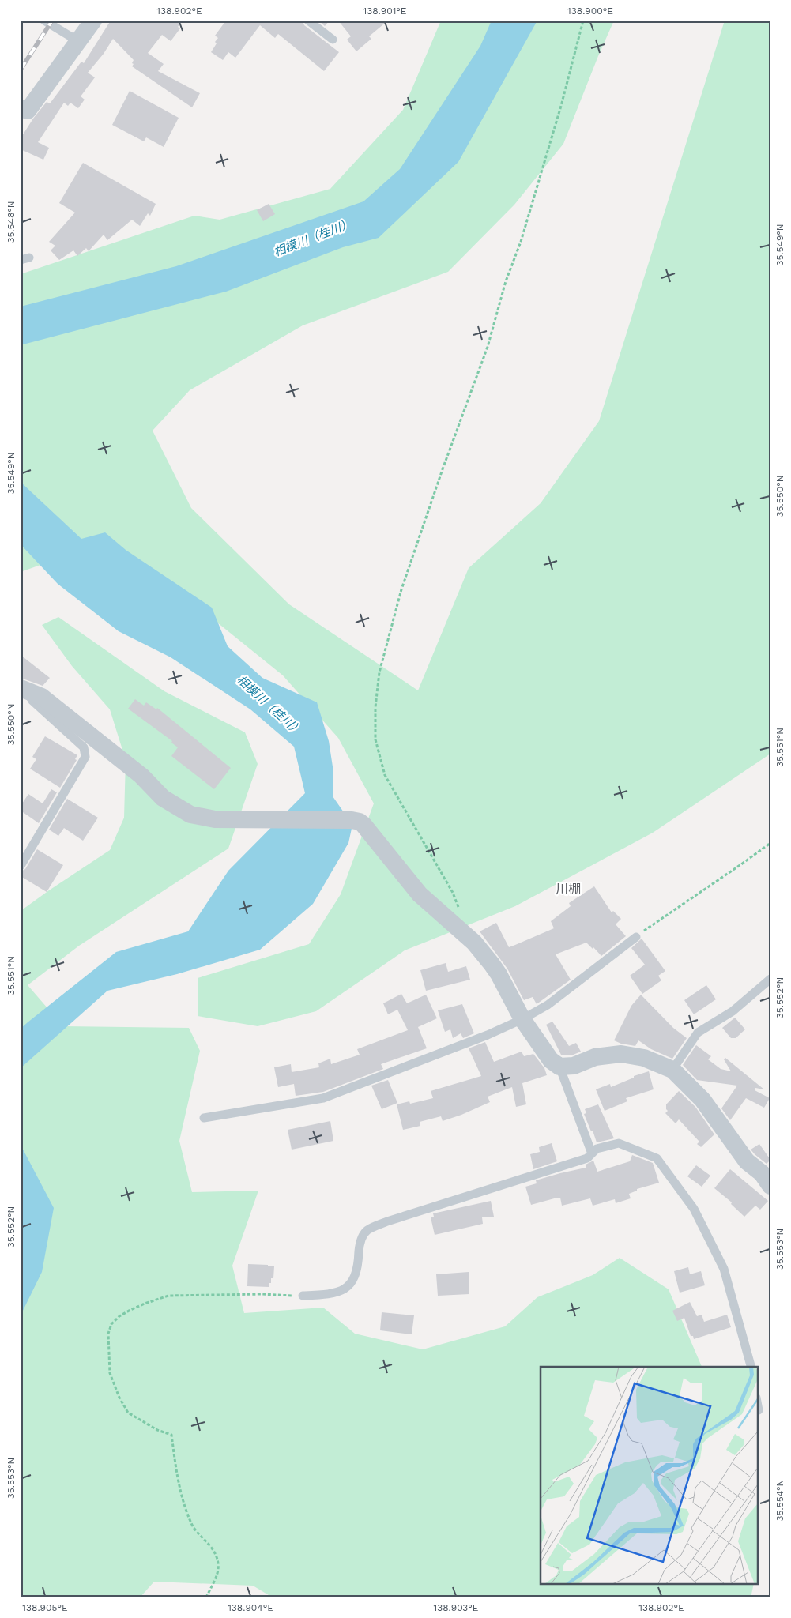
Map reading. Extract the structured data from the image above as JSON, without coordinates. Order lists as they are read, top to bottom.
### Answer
{
  "districts": ["川棚"],
  "water": ["相模川（桂川）"],
  "coordinates": [
    "138.902°E",
    "138.901°E",
    "138.900°E",
    "35.548°N",
    "35.549°N",
    "35.550°N",
    "35.551°N",
    "35.552°N",
    "35.553°N",
    "35.554°N",
    "138.905°E",
    "138.904°E",
    "138.903°E"
  ]
}
